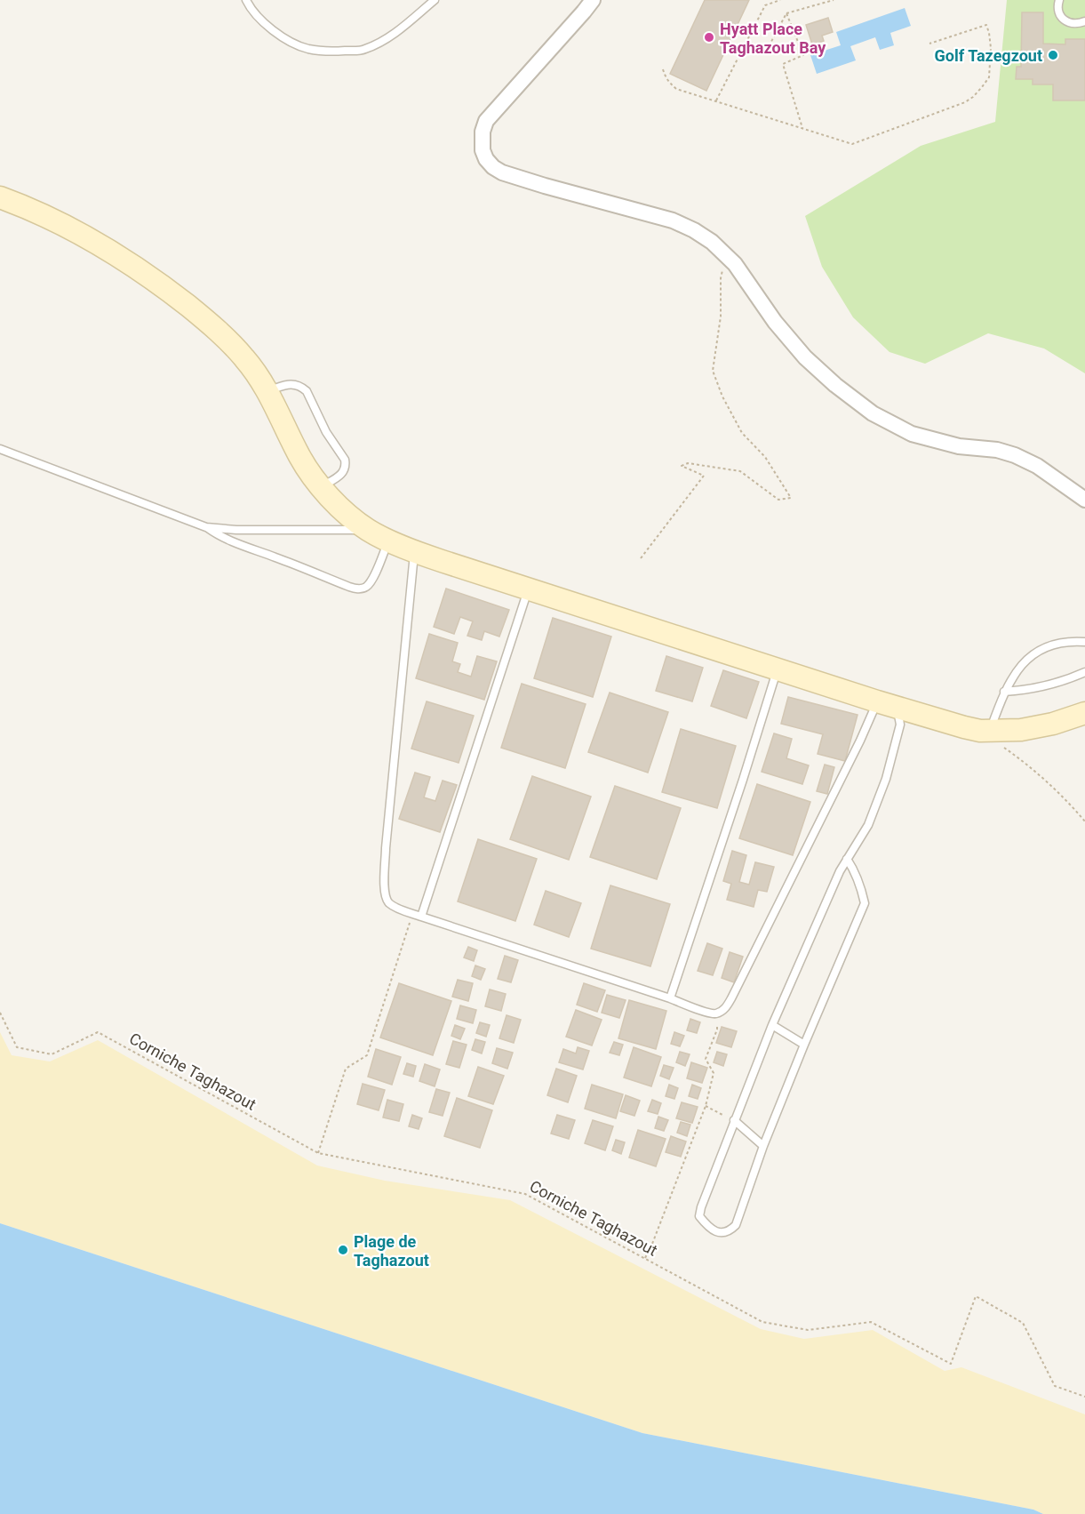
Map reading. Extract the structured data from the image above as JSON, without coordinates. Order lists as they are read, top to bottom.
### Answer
{
  "streets": {
    "path": ["Corniche Taghazout"]
  },
  "places": ["Hyatt Place Taghazout Bay", "Golf Tazegzout", "Plage de Taghazout"]
}
